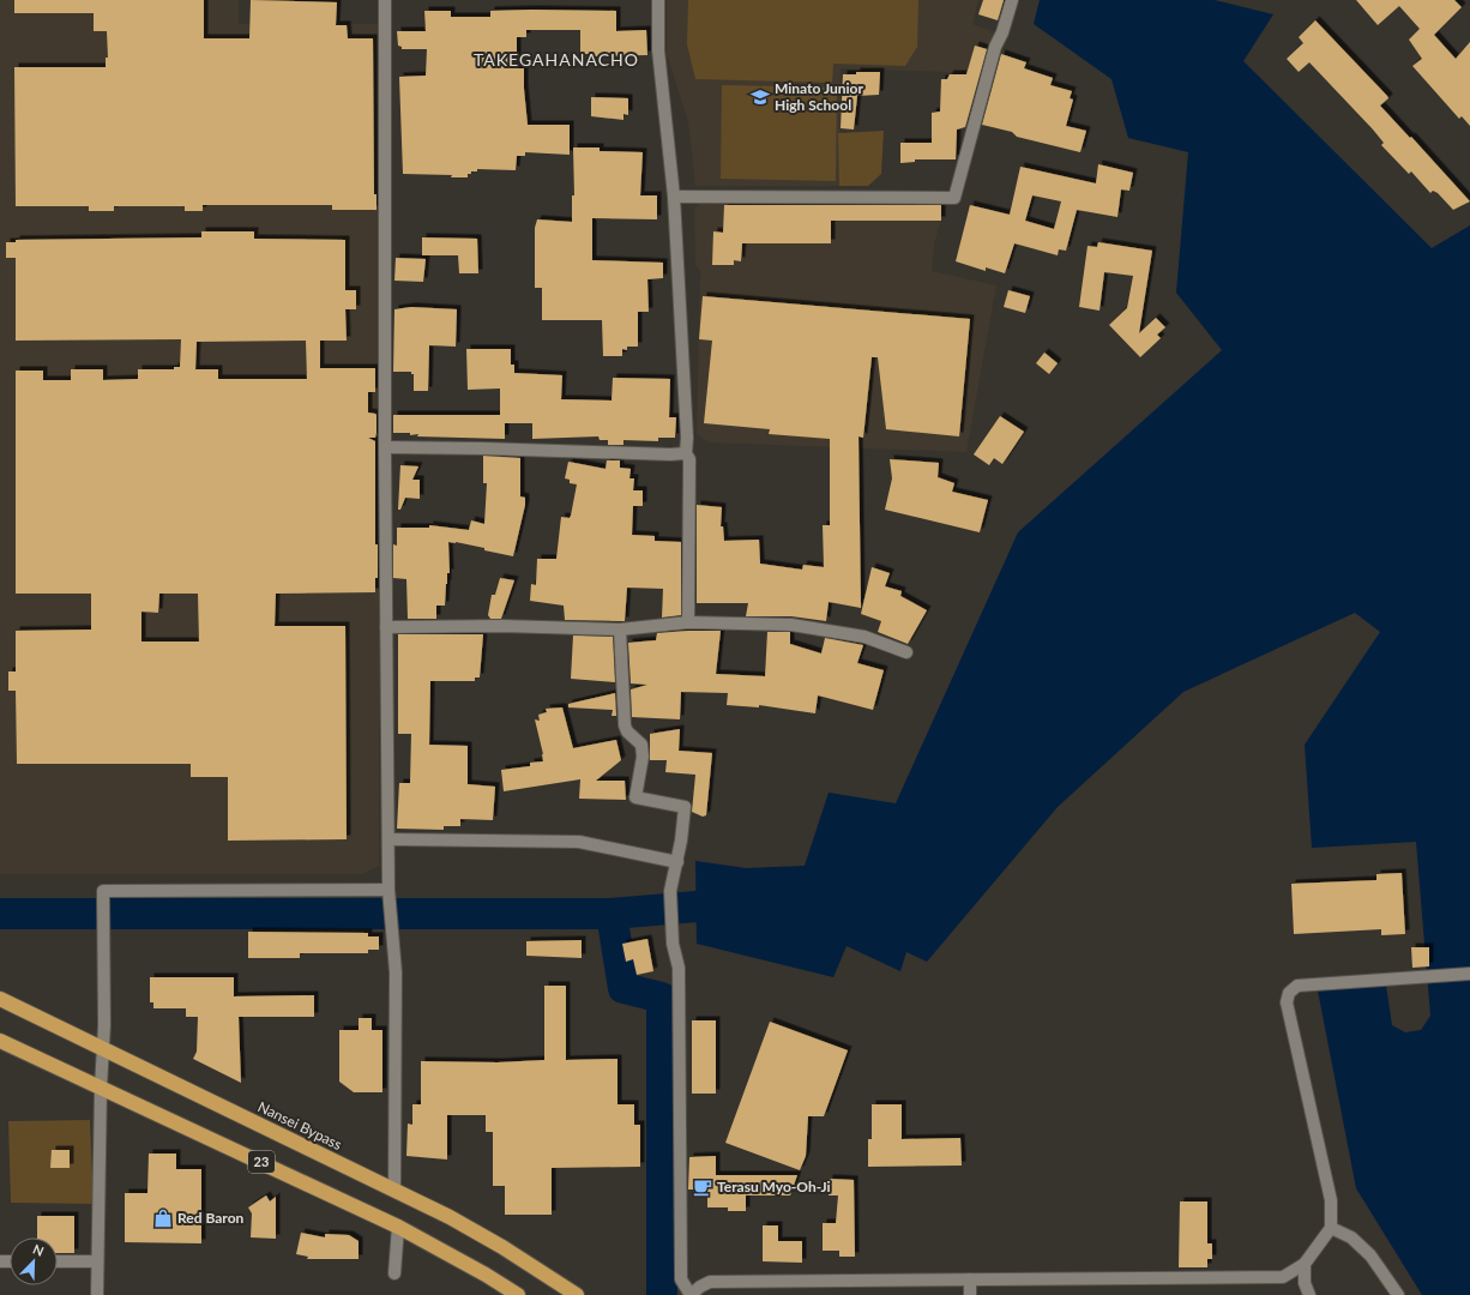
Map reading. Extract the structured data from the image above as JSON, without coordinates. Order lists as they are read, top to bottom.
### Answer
{
  "streets": {
    "highway": ["Nansei Bypass", "23"]
  },
  "districts": ["TAKEGAHANACHO"],
  "places": {
    "school or university": ["Minato Junior High School"],
    "cafe": ["Terasu Myo-Oh-Ji"],
    "shop": ["Red Baron"]
  },
  "north": "top right"
}
